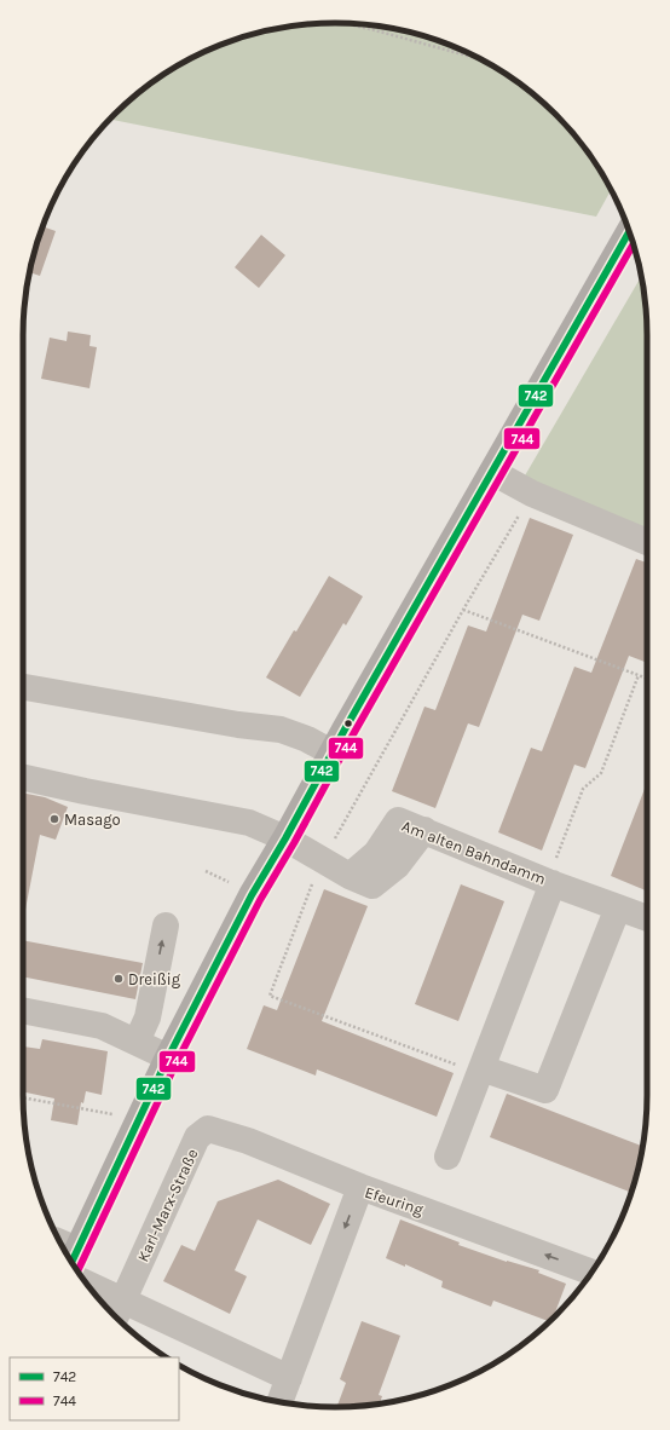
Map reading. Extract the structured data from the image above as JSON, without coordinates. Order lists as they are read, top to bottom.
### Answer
{
  "streets": {
    "street": ["Am alten Bahndamm", "Efeuring", "Karl-Marx-Straße"]
  },
  "crossings": [
    ["Efeuring", "Karl-Marx-Straße"]
  ],
  "places": ["Masago", "Dreißig"],
  "lines": ["transit line 742", "transit line 744"],
  "legend": ["742", "744"]
}
